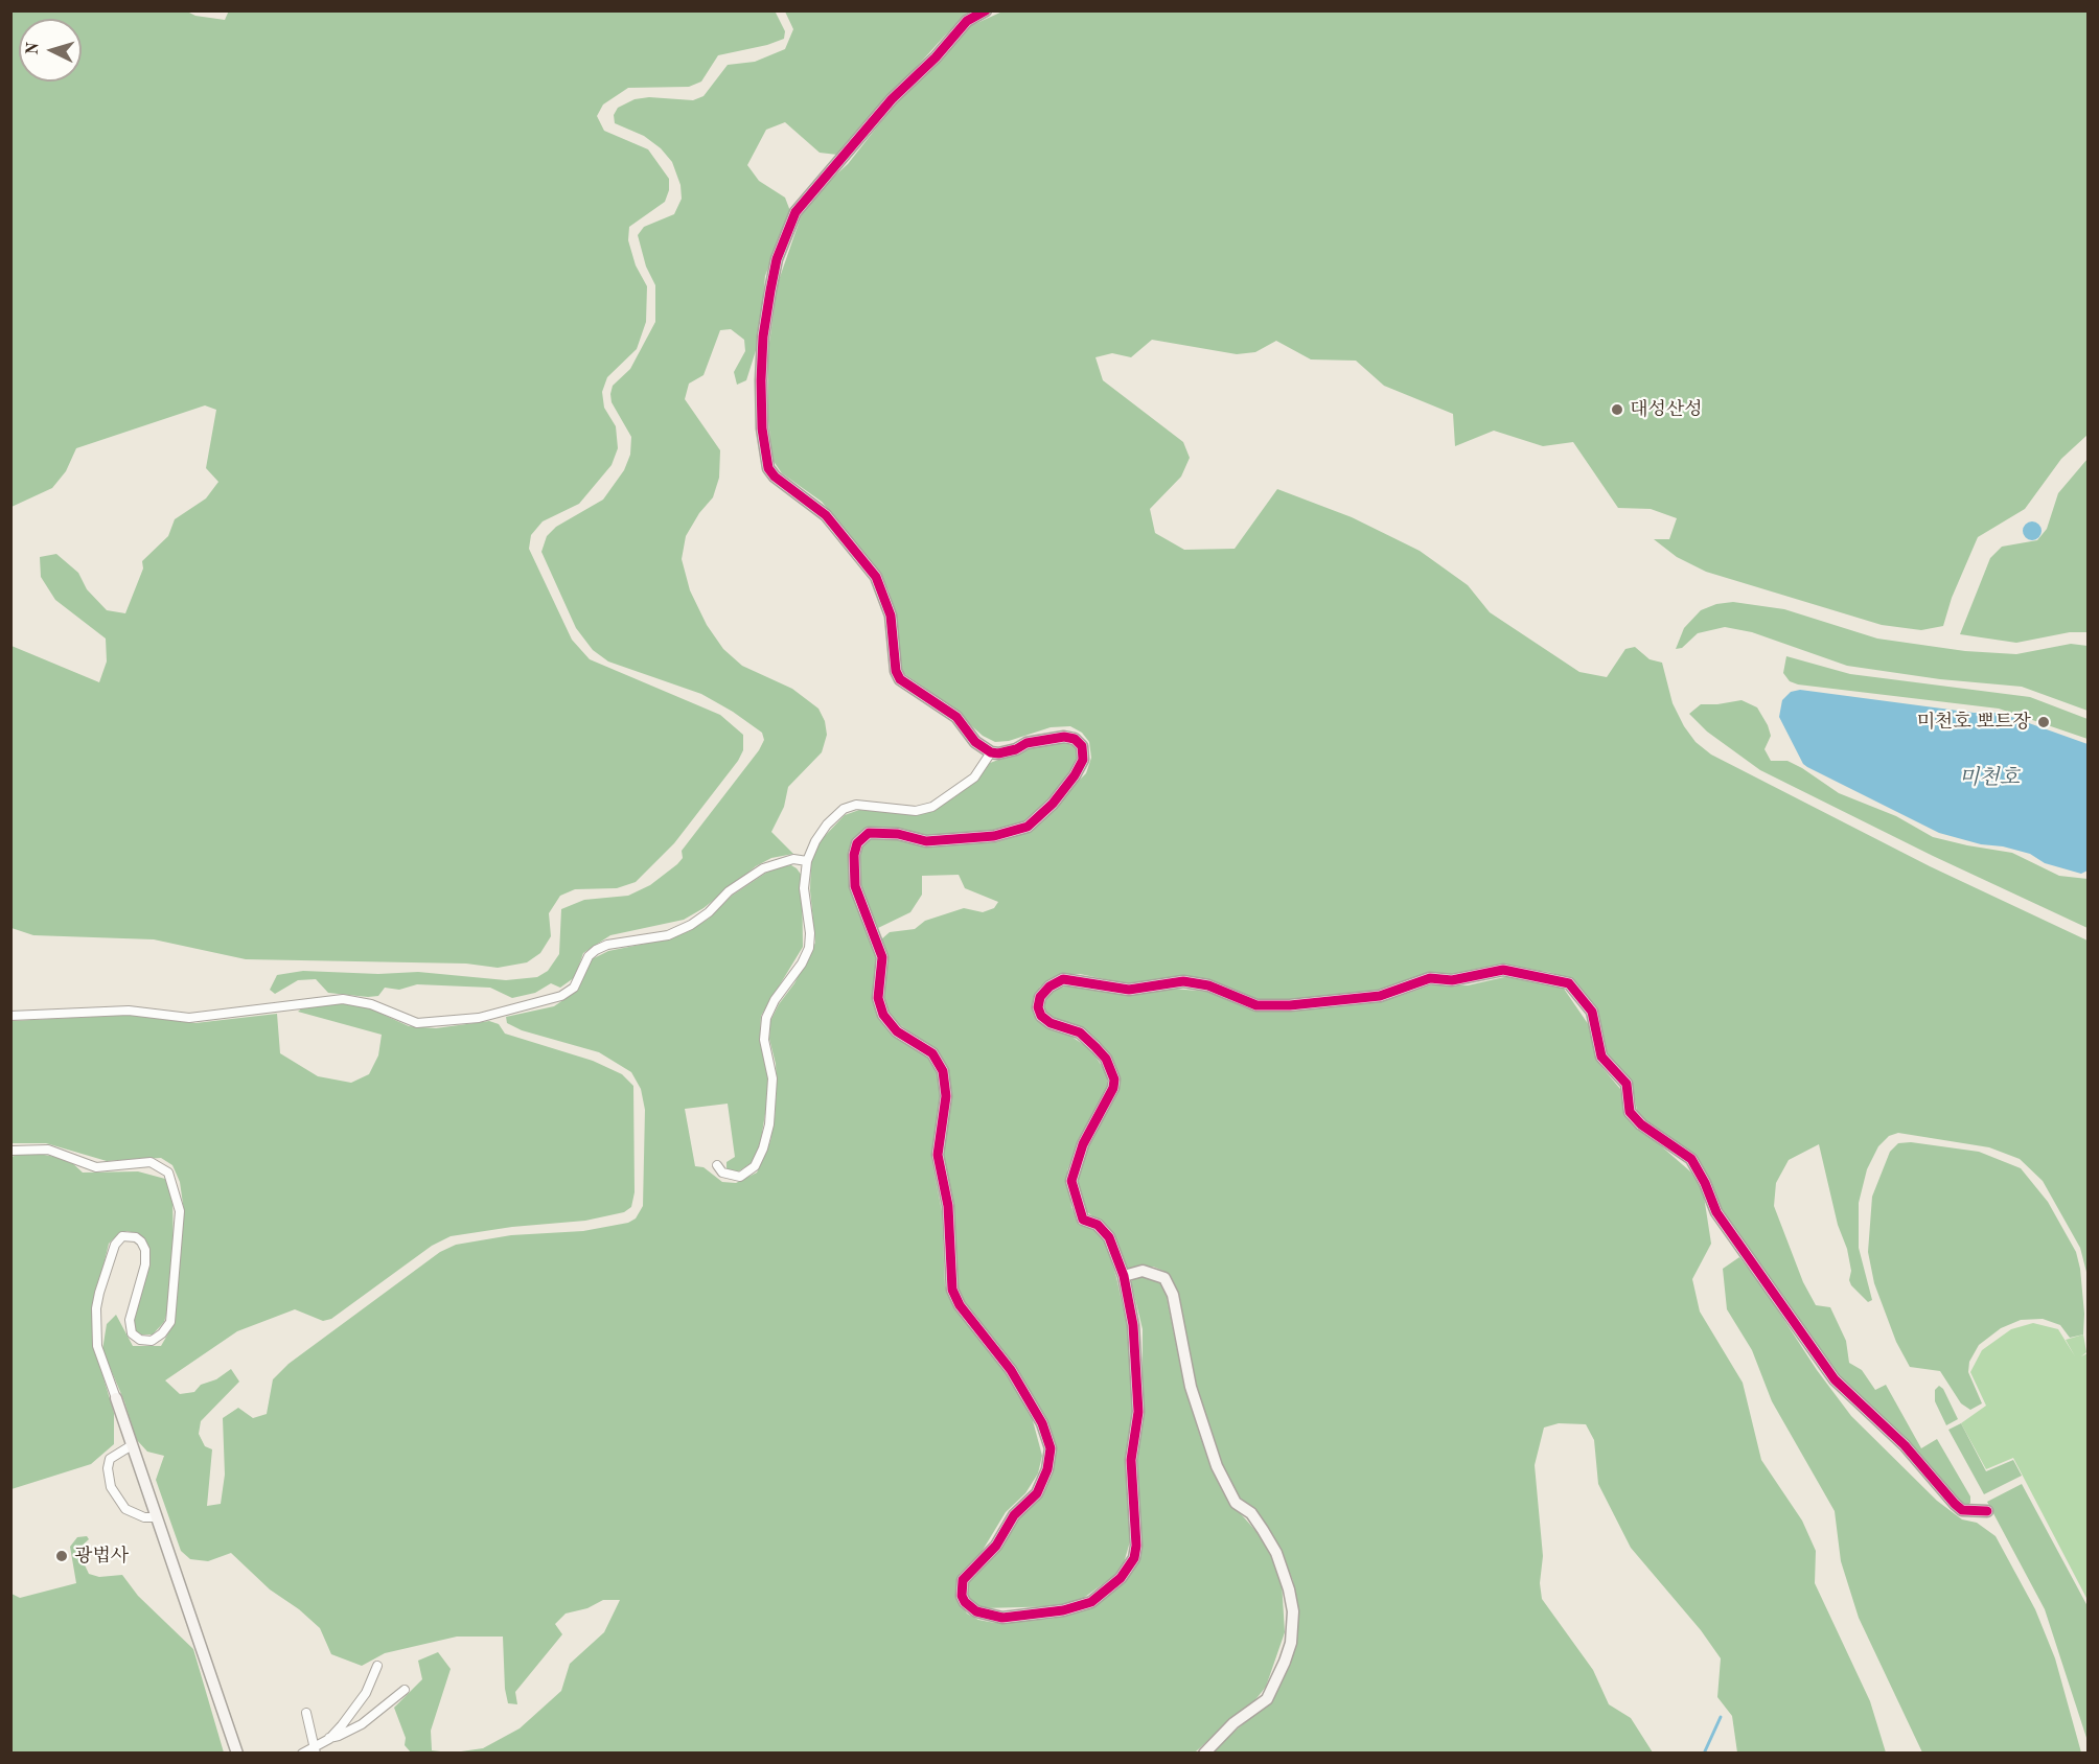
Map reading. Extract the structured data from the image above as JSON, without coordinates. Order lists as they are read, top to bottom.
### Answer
{
  "water": ["미천호"],
  "places": ["대성산성", "미천호 뽀트장", "광법사"],
  "north": "left"
}
